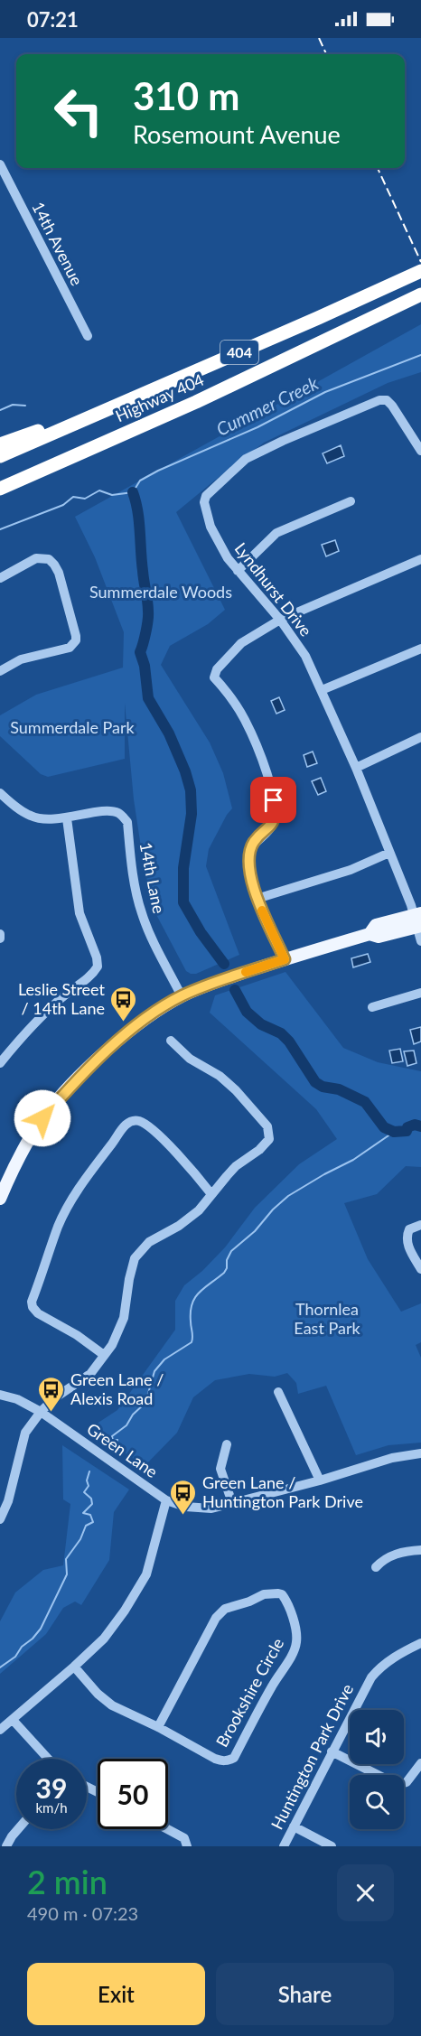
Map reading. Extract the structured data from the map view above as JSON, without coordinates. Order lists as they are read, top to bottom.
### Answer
{
  "streets": {
    "highway": ["404", "Highway 404"],
    "street": [
      "14th Avenue",
      "Lyndhurst Drive",
      "14th Lane",
      "Green Lane",
      "Brookshire Circle",
      "Huntington Park Drive"
    ]
  },
  "water": ["Cummer Creek"],
  "parks": ["Summerdale Woods", "Summerdale Park", "Thornlea East Park"],
  "places": {
    "bus stop": ["Leslie Street / 14th Lane", "Green Lane / Alexis Road", "Green Lane / Huntington Park Drive"]
  },
  "page": {
    "status": "07:21",
    "turn": ["310 m", "Rosemount Avenue"],
    "speed": "39 km/h",
    "limit": "50",
    "heading": ["2 min", "490 m · 07:23"],
    "buttons": ["Exit", "Share"]
  }
}
